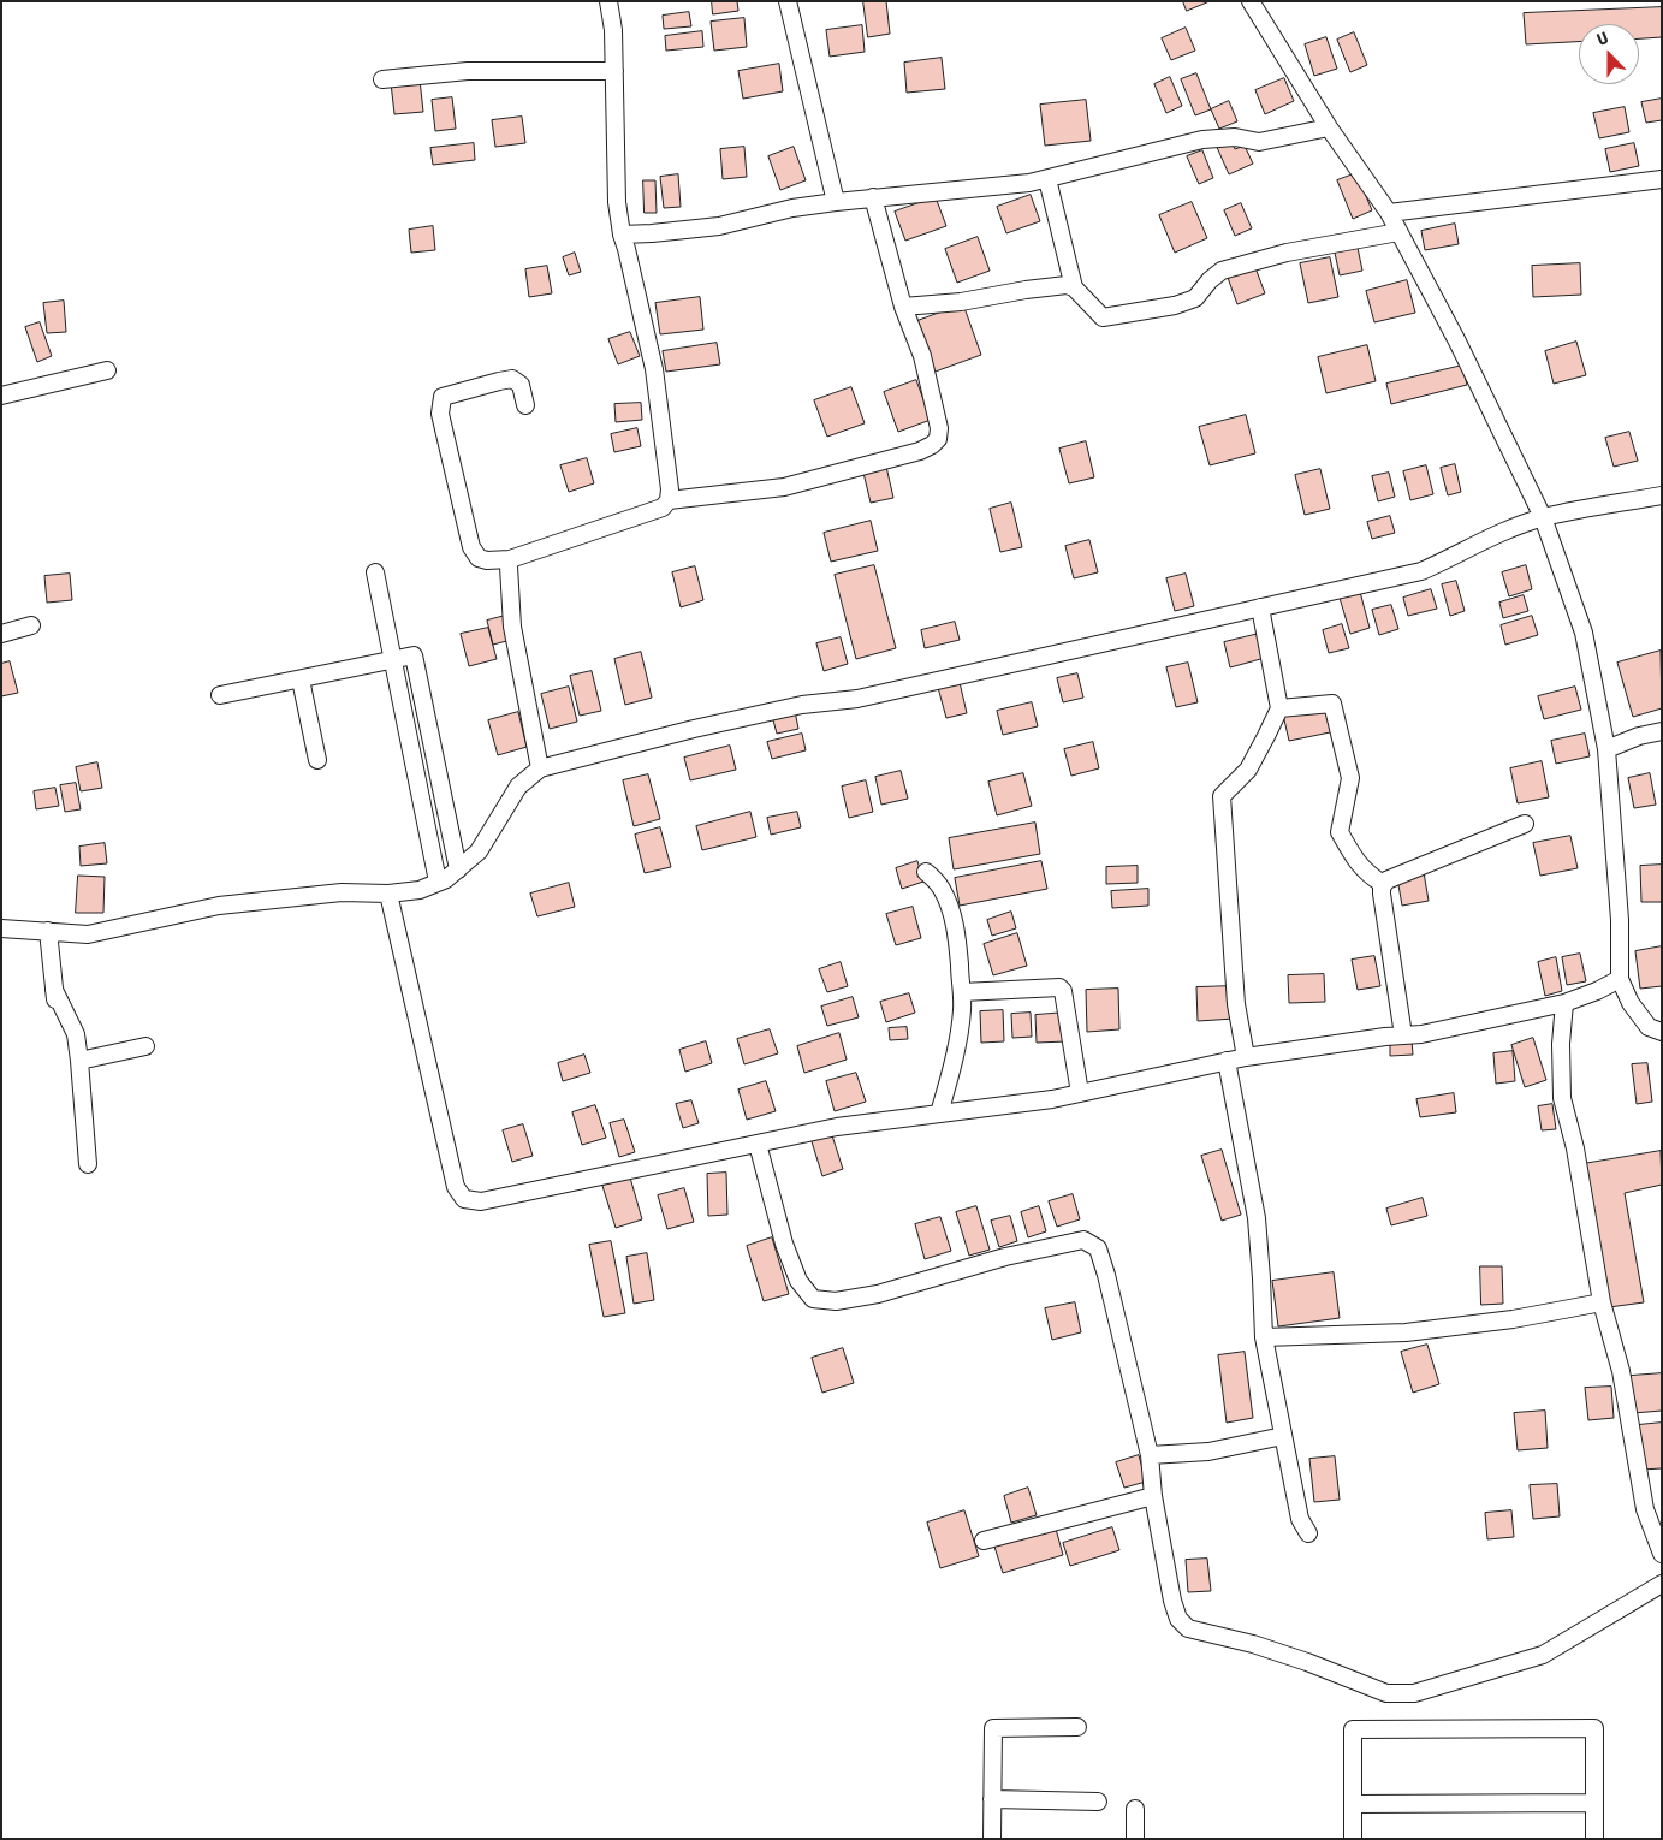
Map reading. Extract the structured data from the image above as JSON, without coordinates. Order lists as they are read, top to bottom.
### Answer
{
  "north": "top"
}
